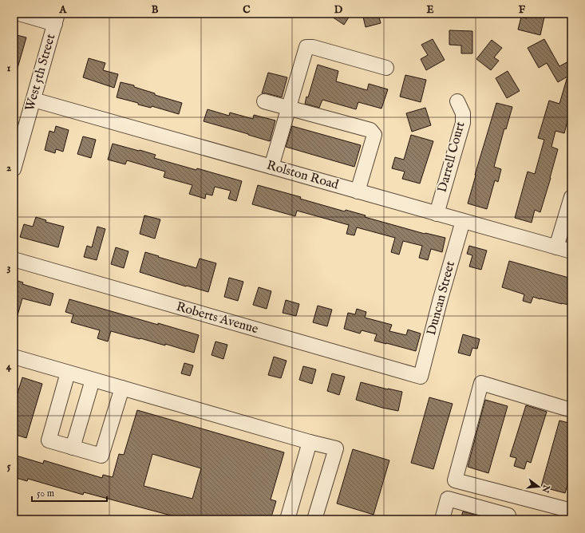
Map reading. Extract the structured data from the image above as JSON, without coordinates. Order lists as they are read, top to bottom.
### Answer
{
  "streets": {
    "street": [
      "West 5th Street",
      "Darrell Court",
      "Rolston Road",
      "Duncan Street",
      "Roberts Avenue"
    ]
  },
  "crossings": [
    ["West 5th Street", "Rolston Road"],
    ["Darrell Court", "Rolston Road"],
    ["Rolston Road", "Duncan Street"],
    ["Duncan Street", "Roberts Avenue"]
  ],
  "scale_bar": "50 m",
  "north": "right",
  "grid": {
    "columns": [
      "A",
      "B",
      "C",
      "D",
      "E",
      "F"
    ],
    "rows": [
      "1",
      "2",
      "3",
      "4",
      "5"
    ]
  }
}
